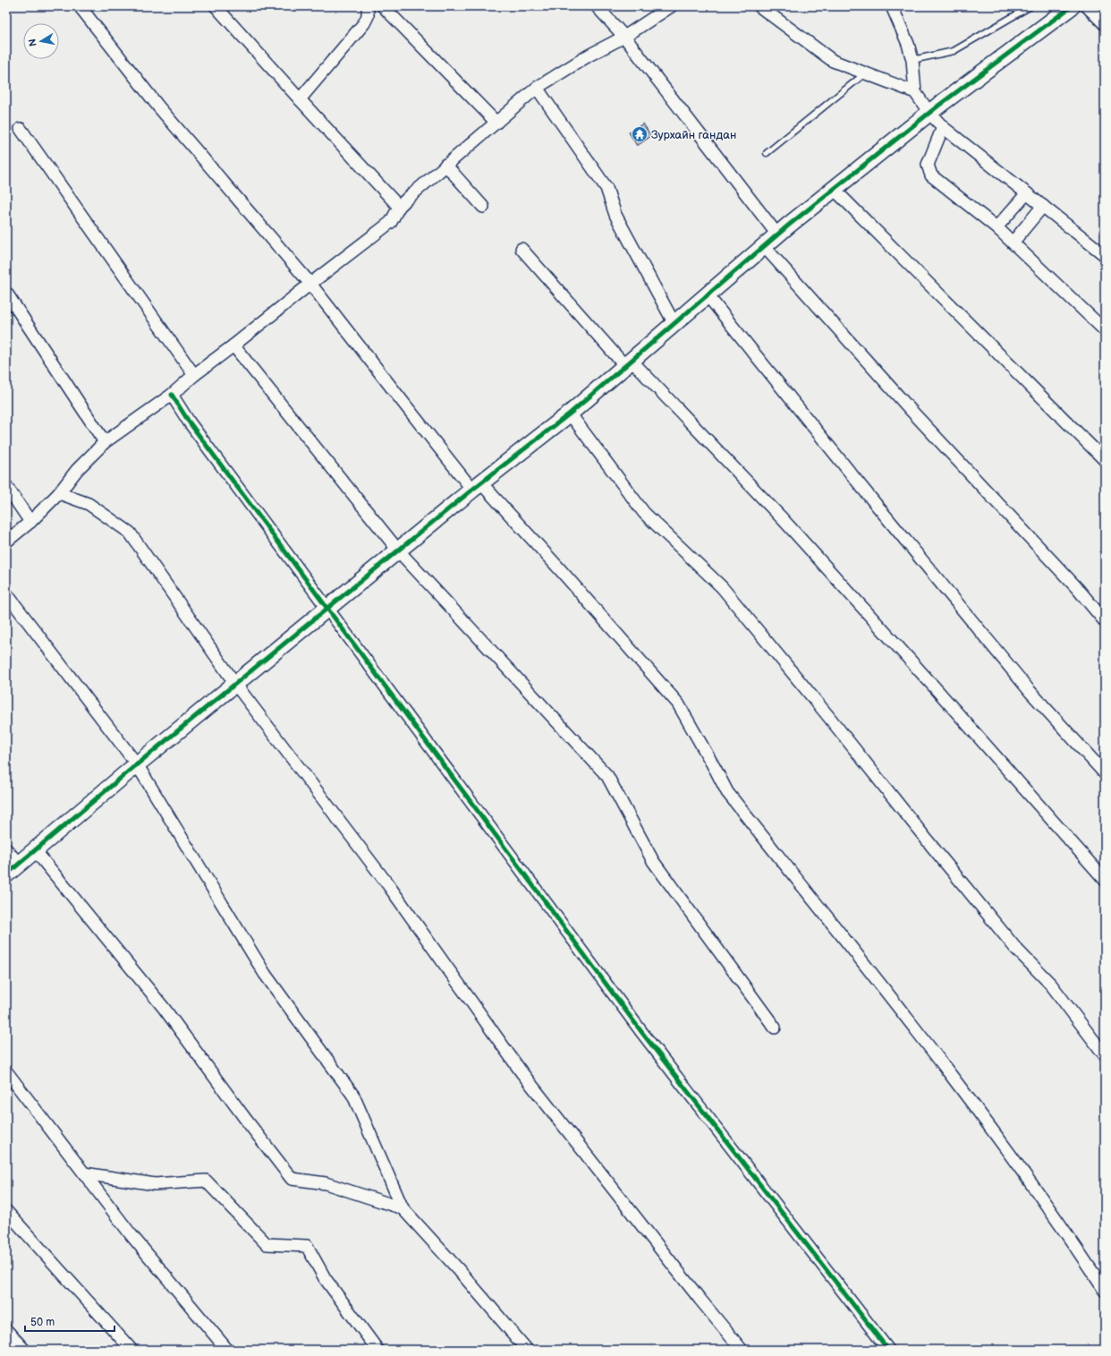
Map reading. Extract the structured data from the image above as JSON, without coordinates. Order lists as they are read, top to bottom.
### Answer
{
  "places": {
    "temple": ["Зурхайн гандан"]
  },
  "scale_bar": "50 m",
  "north": "left"
}
